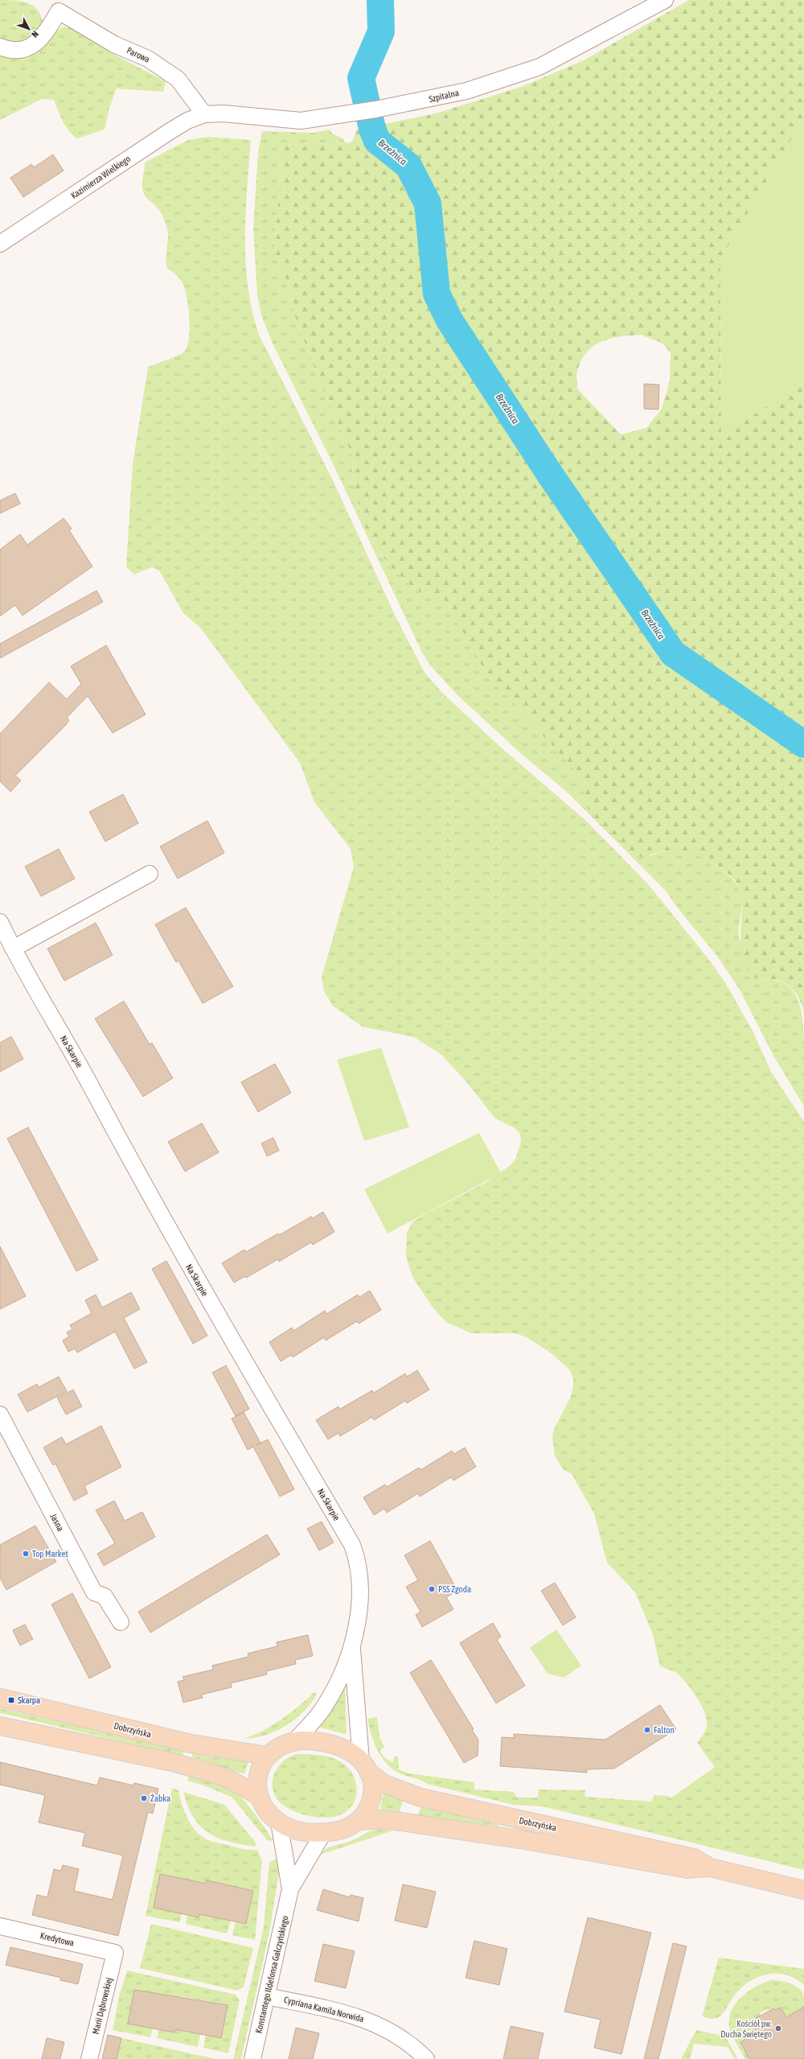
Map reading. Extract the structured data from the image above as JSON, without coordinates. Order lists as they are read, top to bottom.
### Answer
{
  "streets": {
    "main road": ["Dobrzyńska"],
    "street": [
      "Parowa",
      "Szpitalna",
      "Kazimierza Wielkiego",
      "Na Skarpie",
      "Jasna",
      "Kredytowa",
      "Konstantego Ildefonsa Gałczyńskiego",
      "Marii Dąbrowskiej",
      "Cypriana Kamila Norwida"
    ]
  },
  "crossings": [
    ["Parowa", "Szpitalna"],
    ["Parowa", "Kazimierza Wielkiego"],
    ["Szpitalna", "Kazimierza Wielkiego"],
    ["Dobrzyńska", "Konstantego Ildefonsa Gałczyńskiego"],
    ["Kredytowa", "Marii Dąbrowskiej"],
    ["Konstantego Ildefonsa Gałczyńskiego", "Cypriana Kamila Norwida"]
  ],
  "water": ["Brzeźnica"],
  "places": {
    "other": [
      "Top Market",
      "PSS Zgoda",
      "Falton",
      "Żabka",
      "Kościół pw. Ducha Świętego"
    ],
    "transit": ["Skarpa"]
  },
  "north": "bottom right"
}
